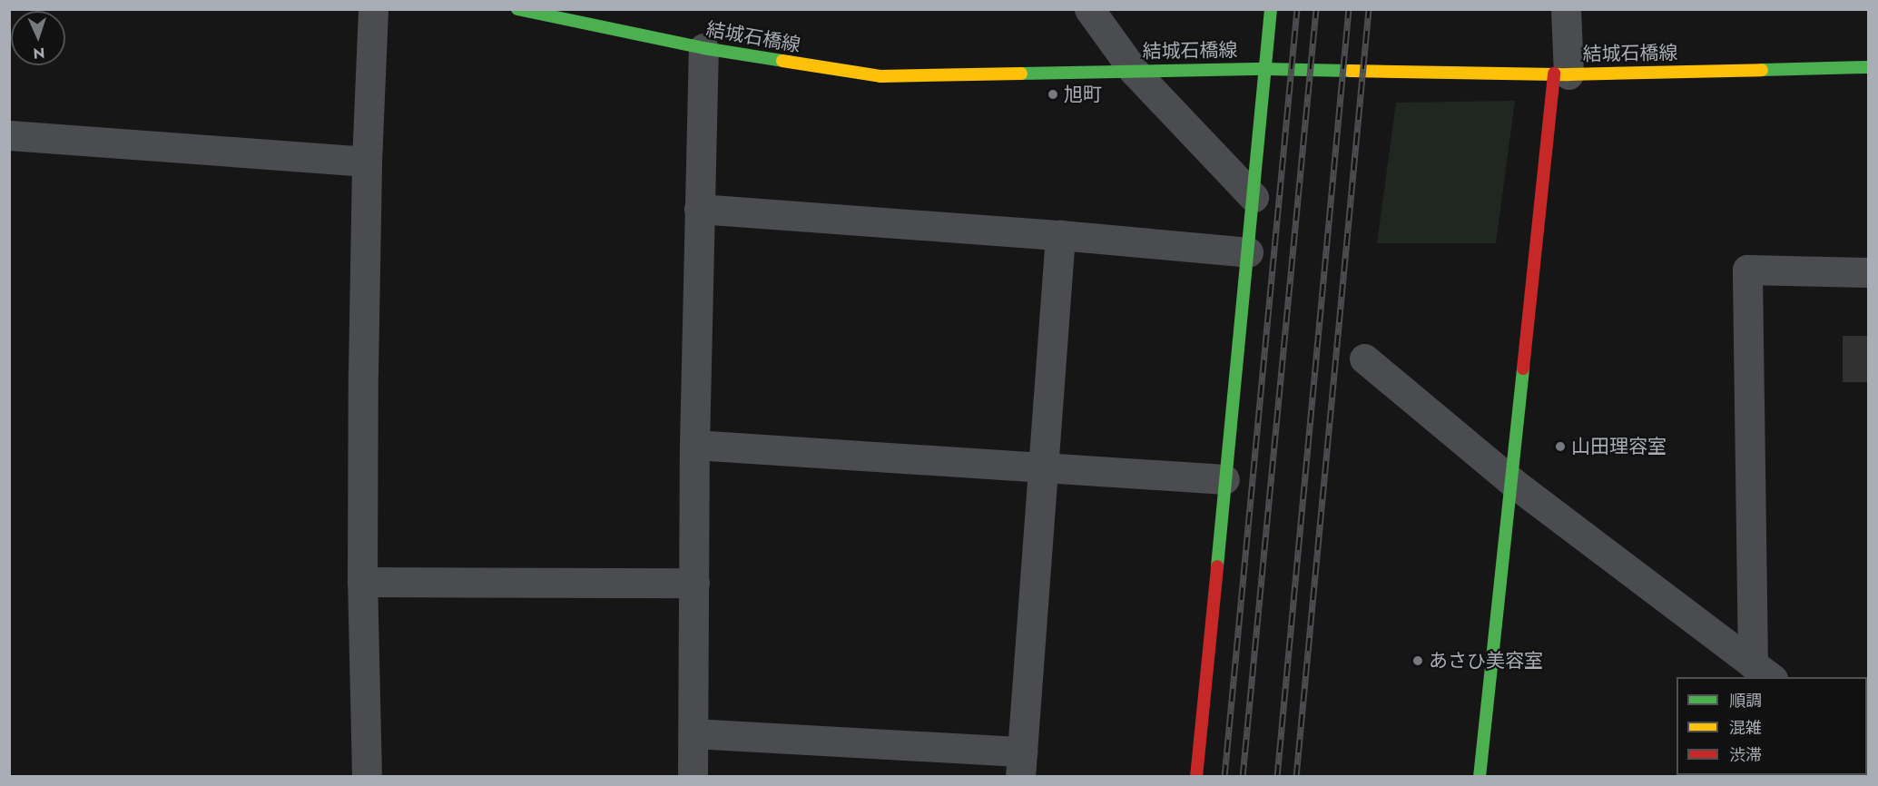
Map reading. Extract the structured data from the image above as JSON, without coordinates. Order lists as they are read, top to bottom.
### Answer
{
  "streets": {
    "street": ["結城石橋線"]
  },
  "places": ["旭町", "山田理容室", "あさひ美容室"],
  "legend": ["順調", "混雑", "渋滞"],
  "north": "bottom"
}
